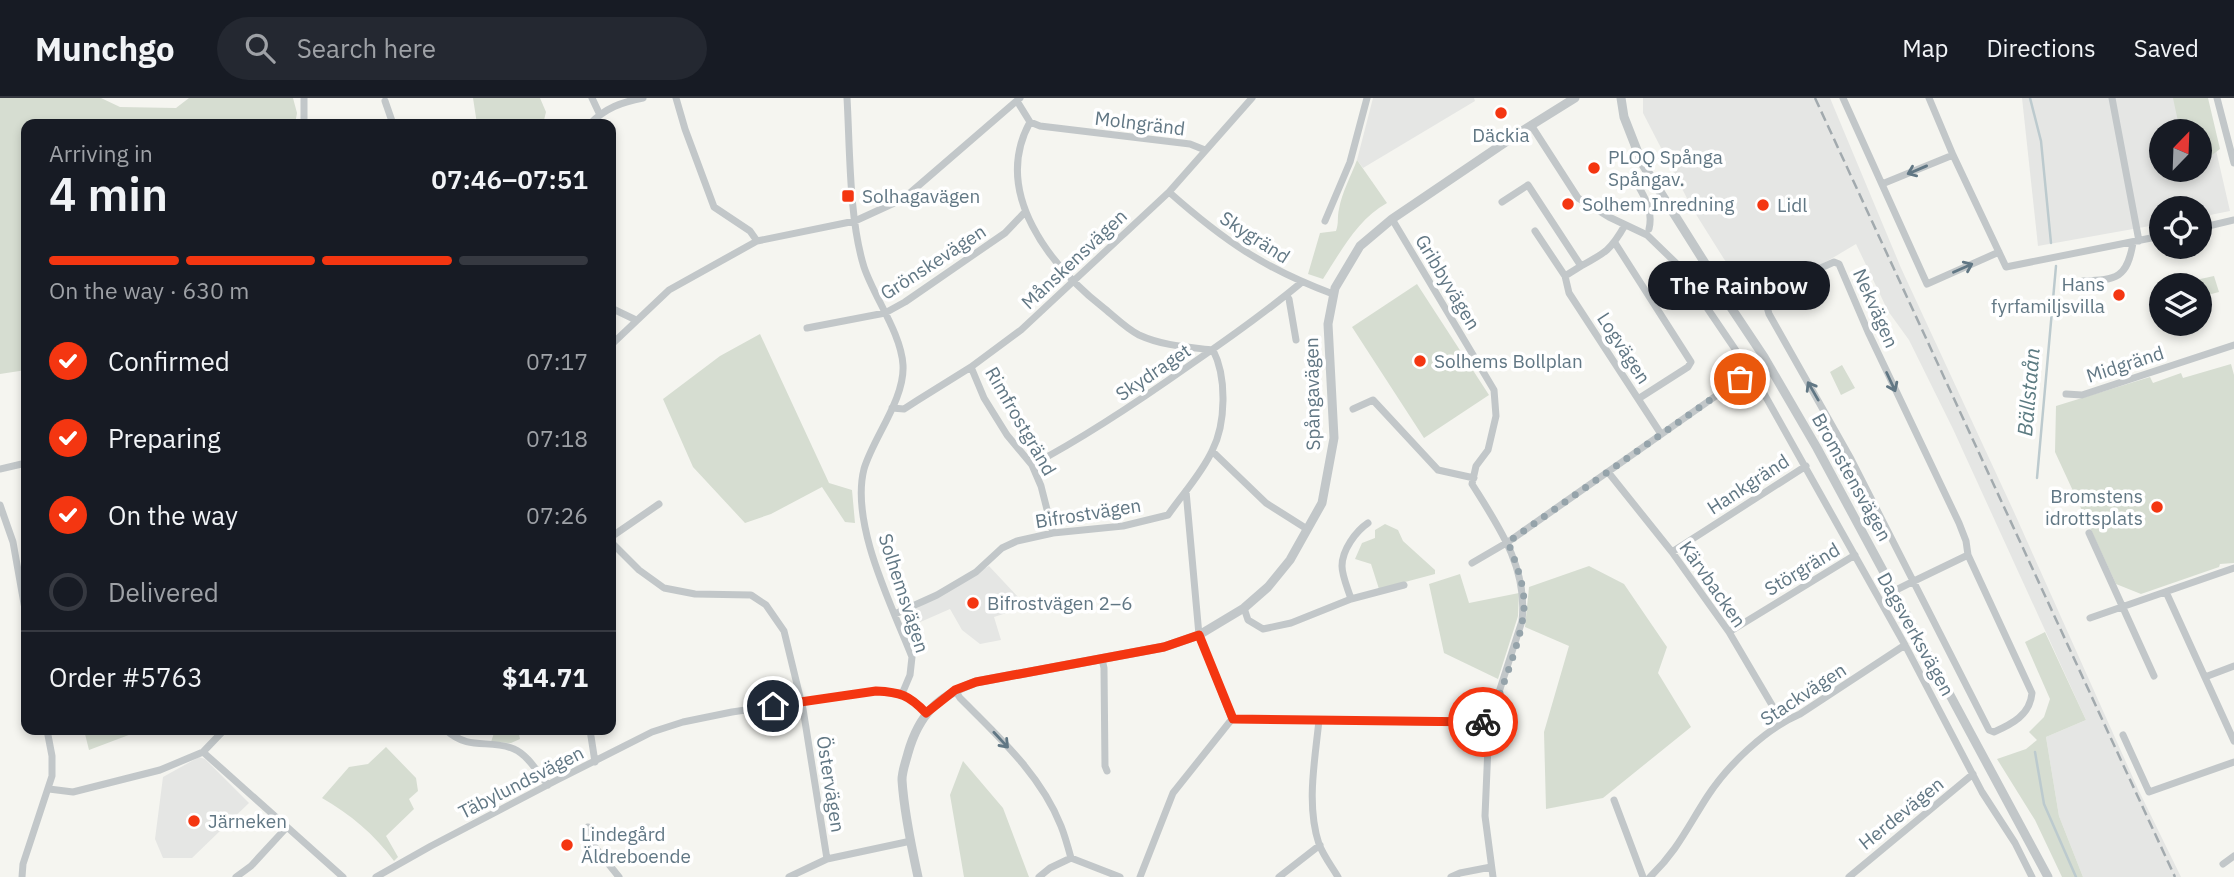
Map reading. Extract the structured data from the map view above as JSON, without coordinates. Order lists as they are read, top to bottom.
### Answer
{
  "streets": {
    "street": [
      "Molngränd",
      "Skygränd",
      "Månskensvägen",
      "Grönskevägen",
      "Gribbyvägen",
      "Nekvägen",
      "Logvägen",
      "Midgränd",
      "Skydraget",
      "Spångavägen",
      "Rimfrostgränd",
      "Bromstensvägen",
      "Hankgränd",
      "Bifrostvägen",
      "Störgränd",
      "Kärvbacken",
      "Solhemsvägen",
      "Dagsverksvägen",
      "Stackvägen",
      "Täbylundsvägen",
      "Östervägen",
      "Herdevägen"
    ]
  },
  "crossings": [
    ["Molngränd", "Månskensvägen"],
    ["Skygränd", "Månskensvägen"],
    ["Skygränd", "Skydraget"],
    ["Skygränd", "Spångavägen"],
    ["Månskensvägen", "Rimfrostgränd"],
    ["Månskensvägen", "Solhemsvägen"],
    ["Grönskevägen", "Solhemsvägen"],
    ["Gribbyvägen", "Spångavägen"],
    ["Skydraget", "Rimfrostgränd"],
    ["Skydraget", "Bifrostvägen"],
    ["Spångavägen", "Dagsverksvägen"],
    ["Rimfrostgränd", "Bifrostvägen"],
    ["Hankgränd", "Kärvbacken"],
    ["Hankgränd", "Dagsverksvägen"],
    ["Bifrostvägen", "Solhemsvägen"],
    ["Störgränd", "Kärvbacken"],
    ["Störgränd", "Dagsverksvägen"],
    ["Kärvbacken", "Stackvägen"],
    ["Solhemsvägen", "Täbylundsvägen"],
    ["Dagsverksvägen", "Stackvägen"],
    ["Dagsverksvägen", "Herdevägen"],
    ["Täbylundsvägen", "Östervägen"]
  ],
  "water": ["Bällstaån"],
  "places": {
    "other": [
      "Däckia",
      "PLOQ Spånga Spångav.",
      "Solhem Inredning",
      "Lidl",
      "Hans fyrfamiljsvilla",
      "Solhems Bollplan",
      "The Rainbow",
      "Bromstens idrottsplats",
      "Bifrostvägen 2–6",
      "Järneken",
      "Lindegård Äldreboende"
    ],
    "transit": ["Solhagavägen"]
  },
  "north": "top right",
  "page": {
    "header": "Munchgo",
    "search": "Search here",
    "nav": ["Map", "Directions", "Saved"],
    "heading": ["4 min", "Arriving in", "07:46–07:51"],
    "panel": ["Order #5763", "$14.71"],
    "bar": "On the way · 630 m",
    "bubble": "The Rainbow",
    "list": [
      ["Confirmed", "07:17"],
      ["Preparing", "07:18"],
      ["On the way", "07:26"],
      "Delivered"
    ]
  }
}
